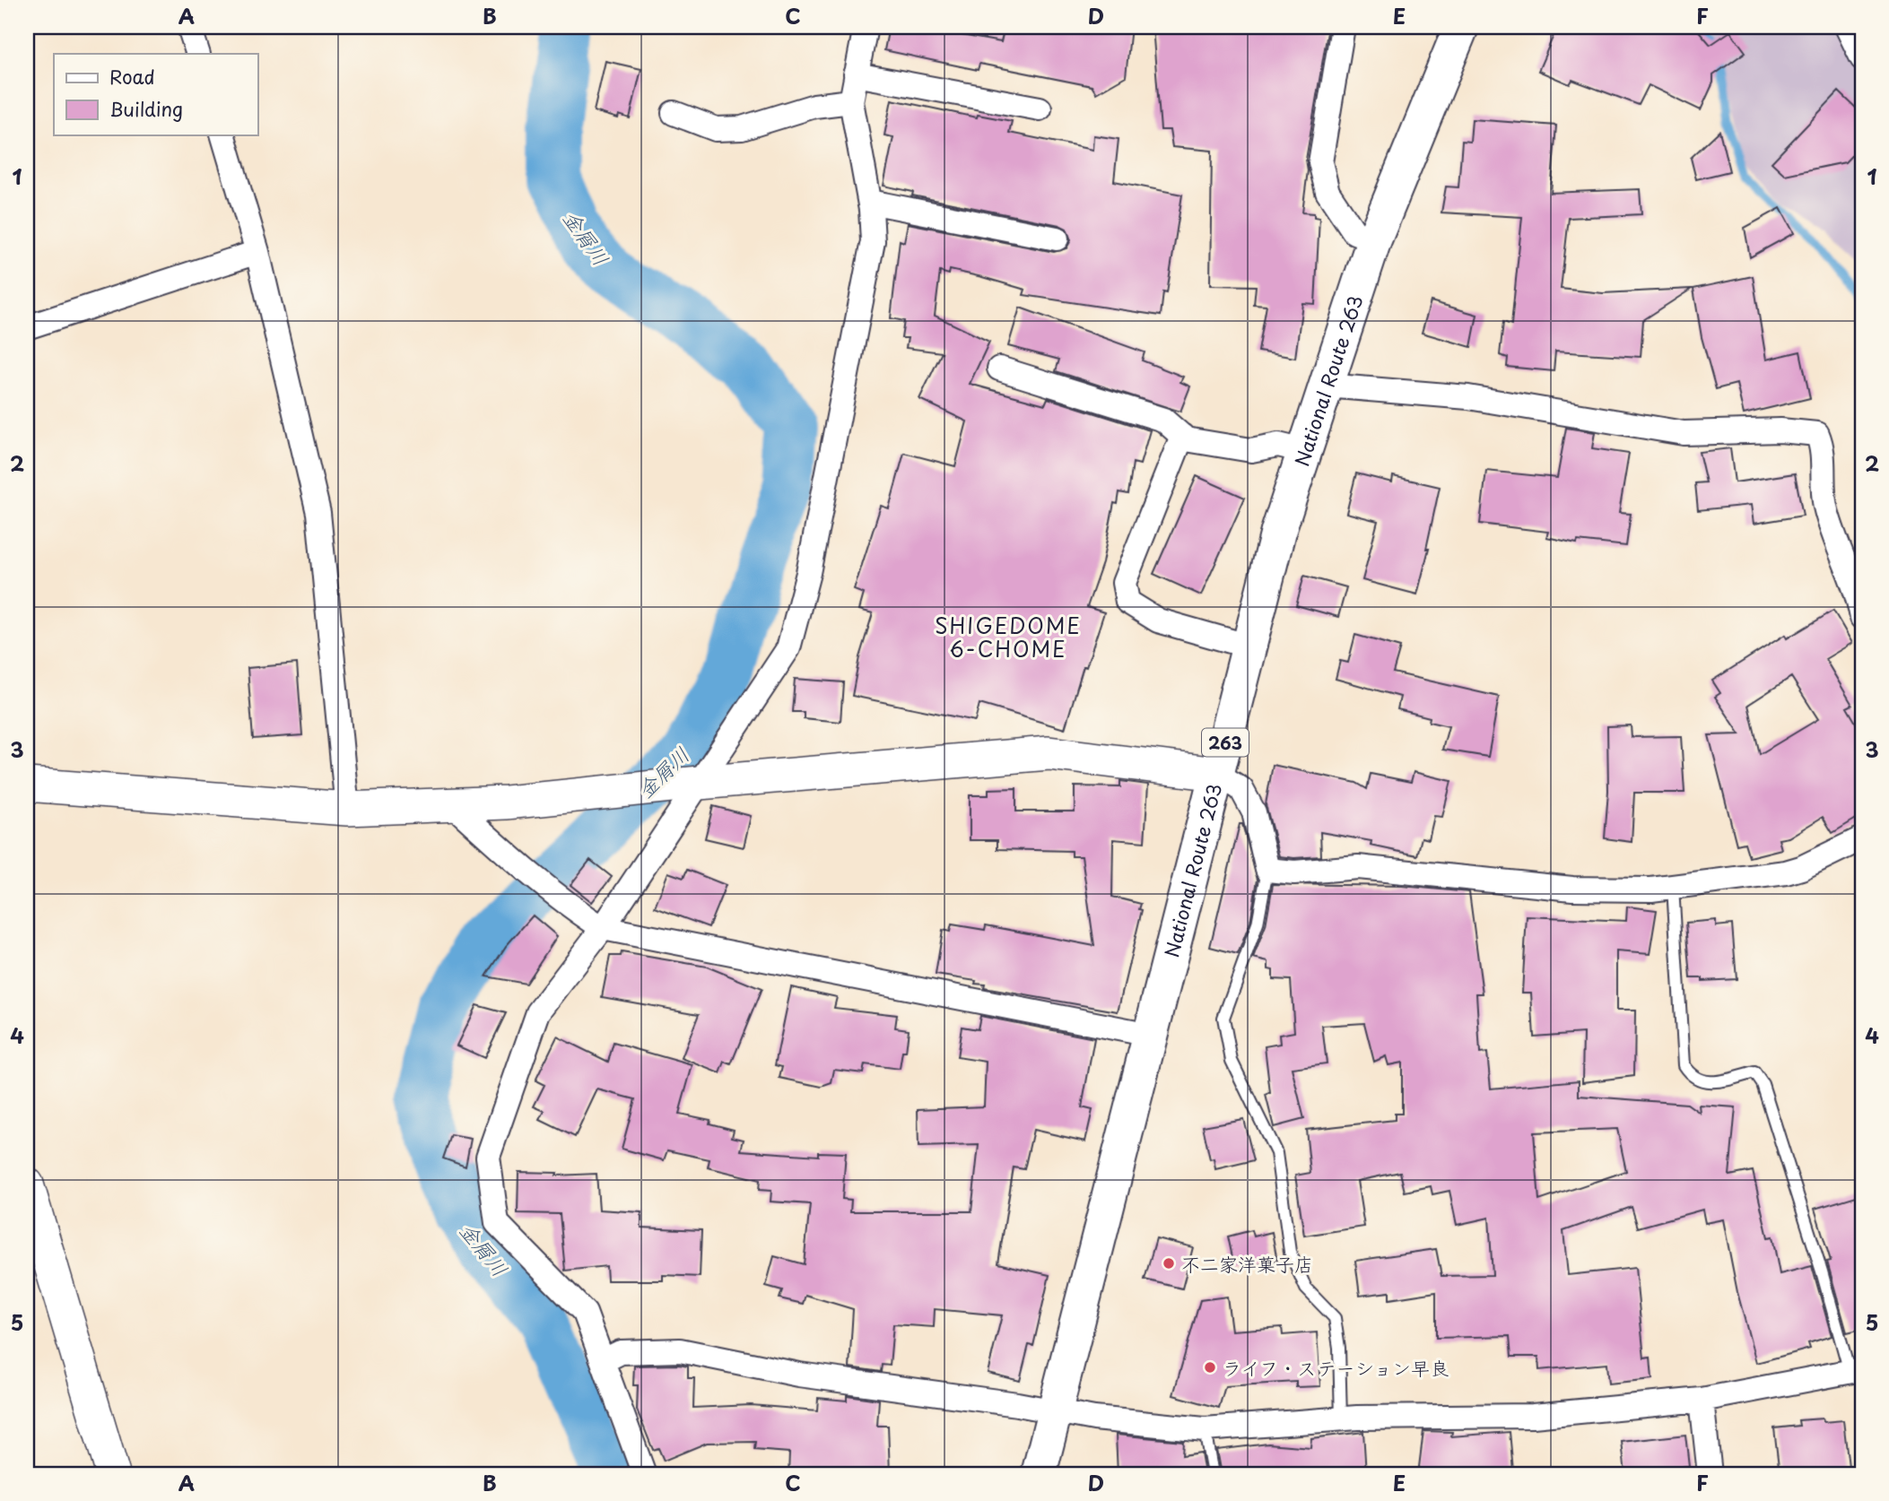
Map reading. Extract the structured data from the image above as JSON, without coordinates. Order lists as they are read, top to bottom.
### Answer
{
  "streets": {
    "highway": ["National Route 263", "263"]
  },
  "districts": ["SHIGEDOME 6-CHOME"],
  "water": ["金屑川"],
  "places": ["不二家洋菓子店", "ライフ・ステーション早良"],
  "legend": ["Road", "Building"],
  "grid": {
    "columns": [
      "A",
      "B",
      "C",
      "D",
      "E",
      "F"
    ],
    "rows": [
      "1",
      "2",
      "3",
      "4",
      "5"
    ]
  }
}
